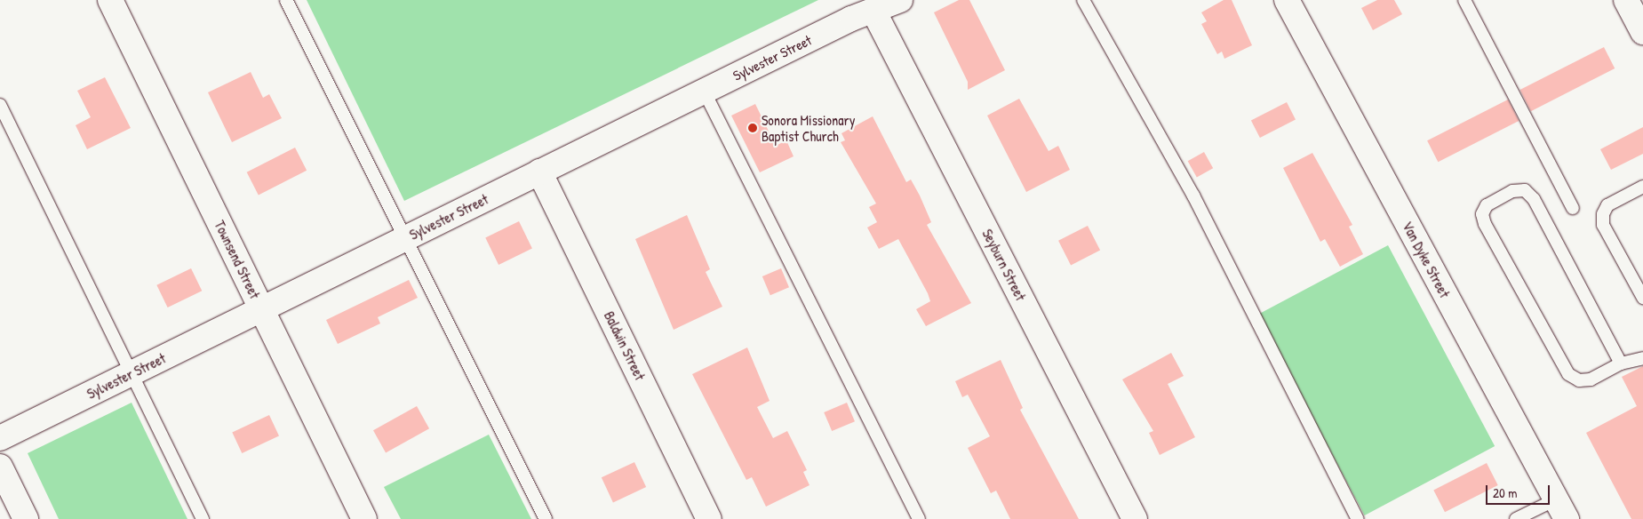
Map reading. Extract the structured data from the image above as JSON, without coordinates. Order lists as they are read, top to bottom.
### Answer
{
  "streets": {
    "street": [
      "Sylvester Street",
      "Townsend Street",
      "Van Dyke Street",
      "Seyburn Street",
      "Baldwin Street"
    ]
  },
  "crossings": [
    ["Sylvester Street", "Townsend Street"],
    ["Sylvester Street", "Seyburn Street"],
    ["Sylvester Street", "Baldwin Street"]
  ],
  "places": ["Sonora Missionary Baptist Church"],
  "scale_bar": "20 m"
}
